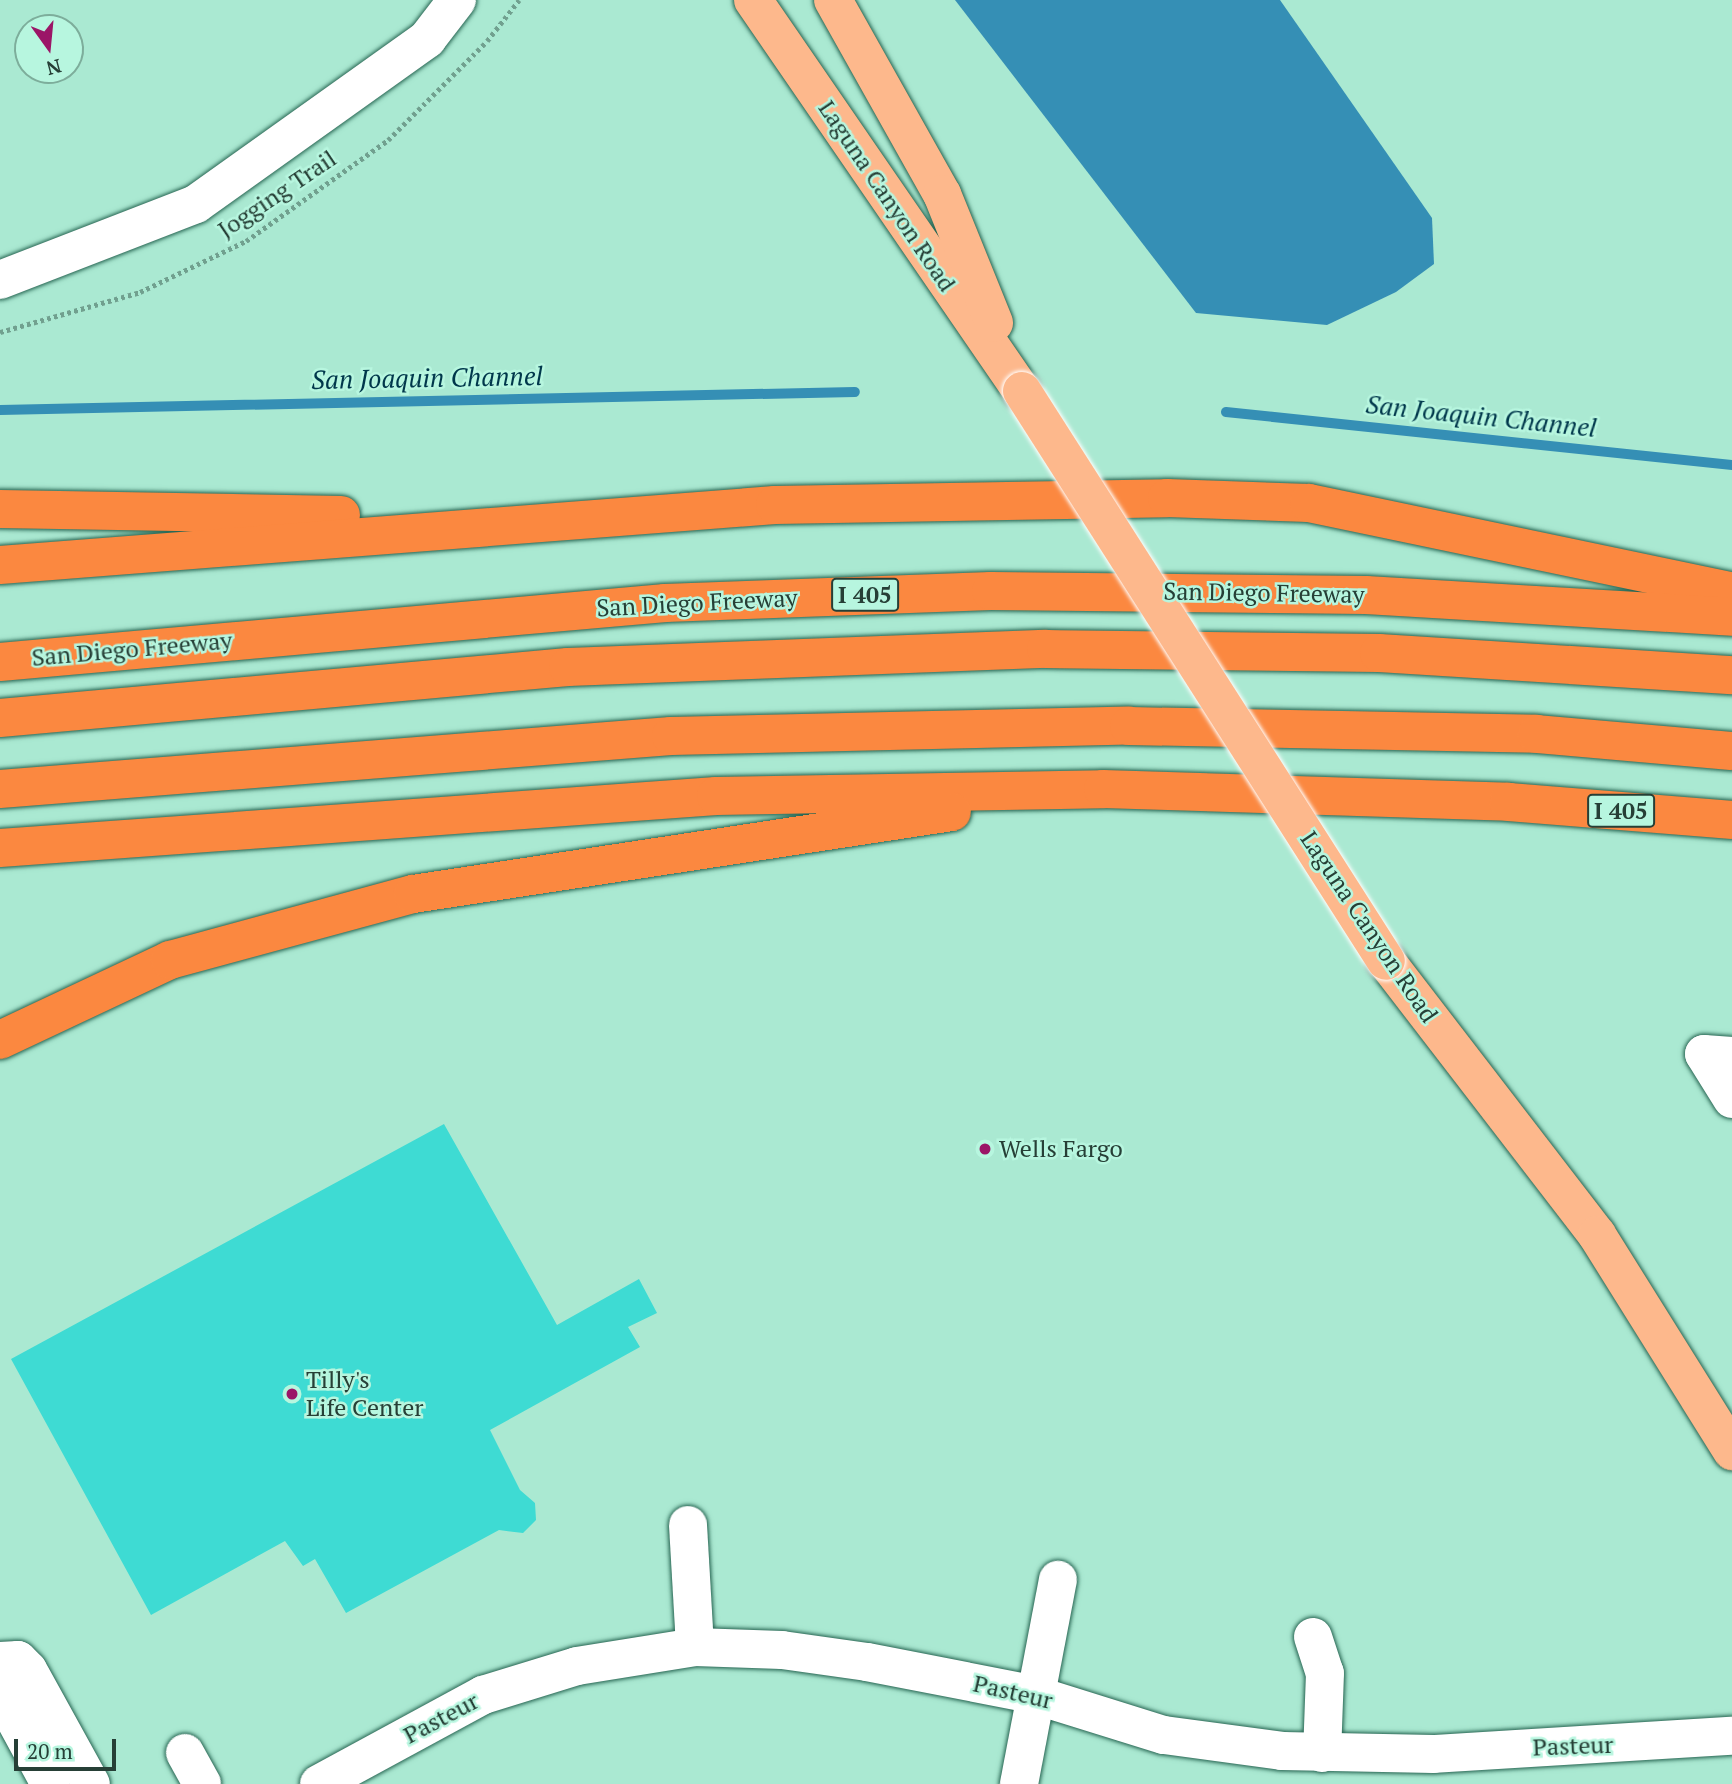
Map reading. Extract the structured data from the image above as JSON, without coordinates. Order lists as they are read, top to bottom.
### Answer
{
  "streets": {
    "highway": ["San Diego Freeway", "I 405"],
    "main road": ["Laguna Canyon Road"],
    "street": ["Pasteur"],
    "path": ["Jogging Trail"]
  },
  "water": ["San Joaquin Channel"],
  "places": ["Wells Fargo", "Tilly's Life Center"],
  "scale_bar": "20 m",
  "north": "bottom"
}
